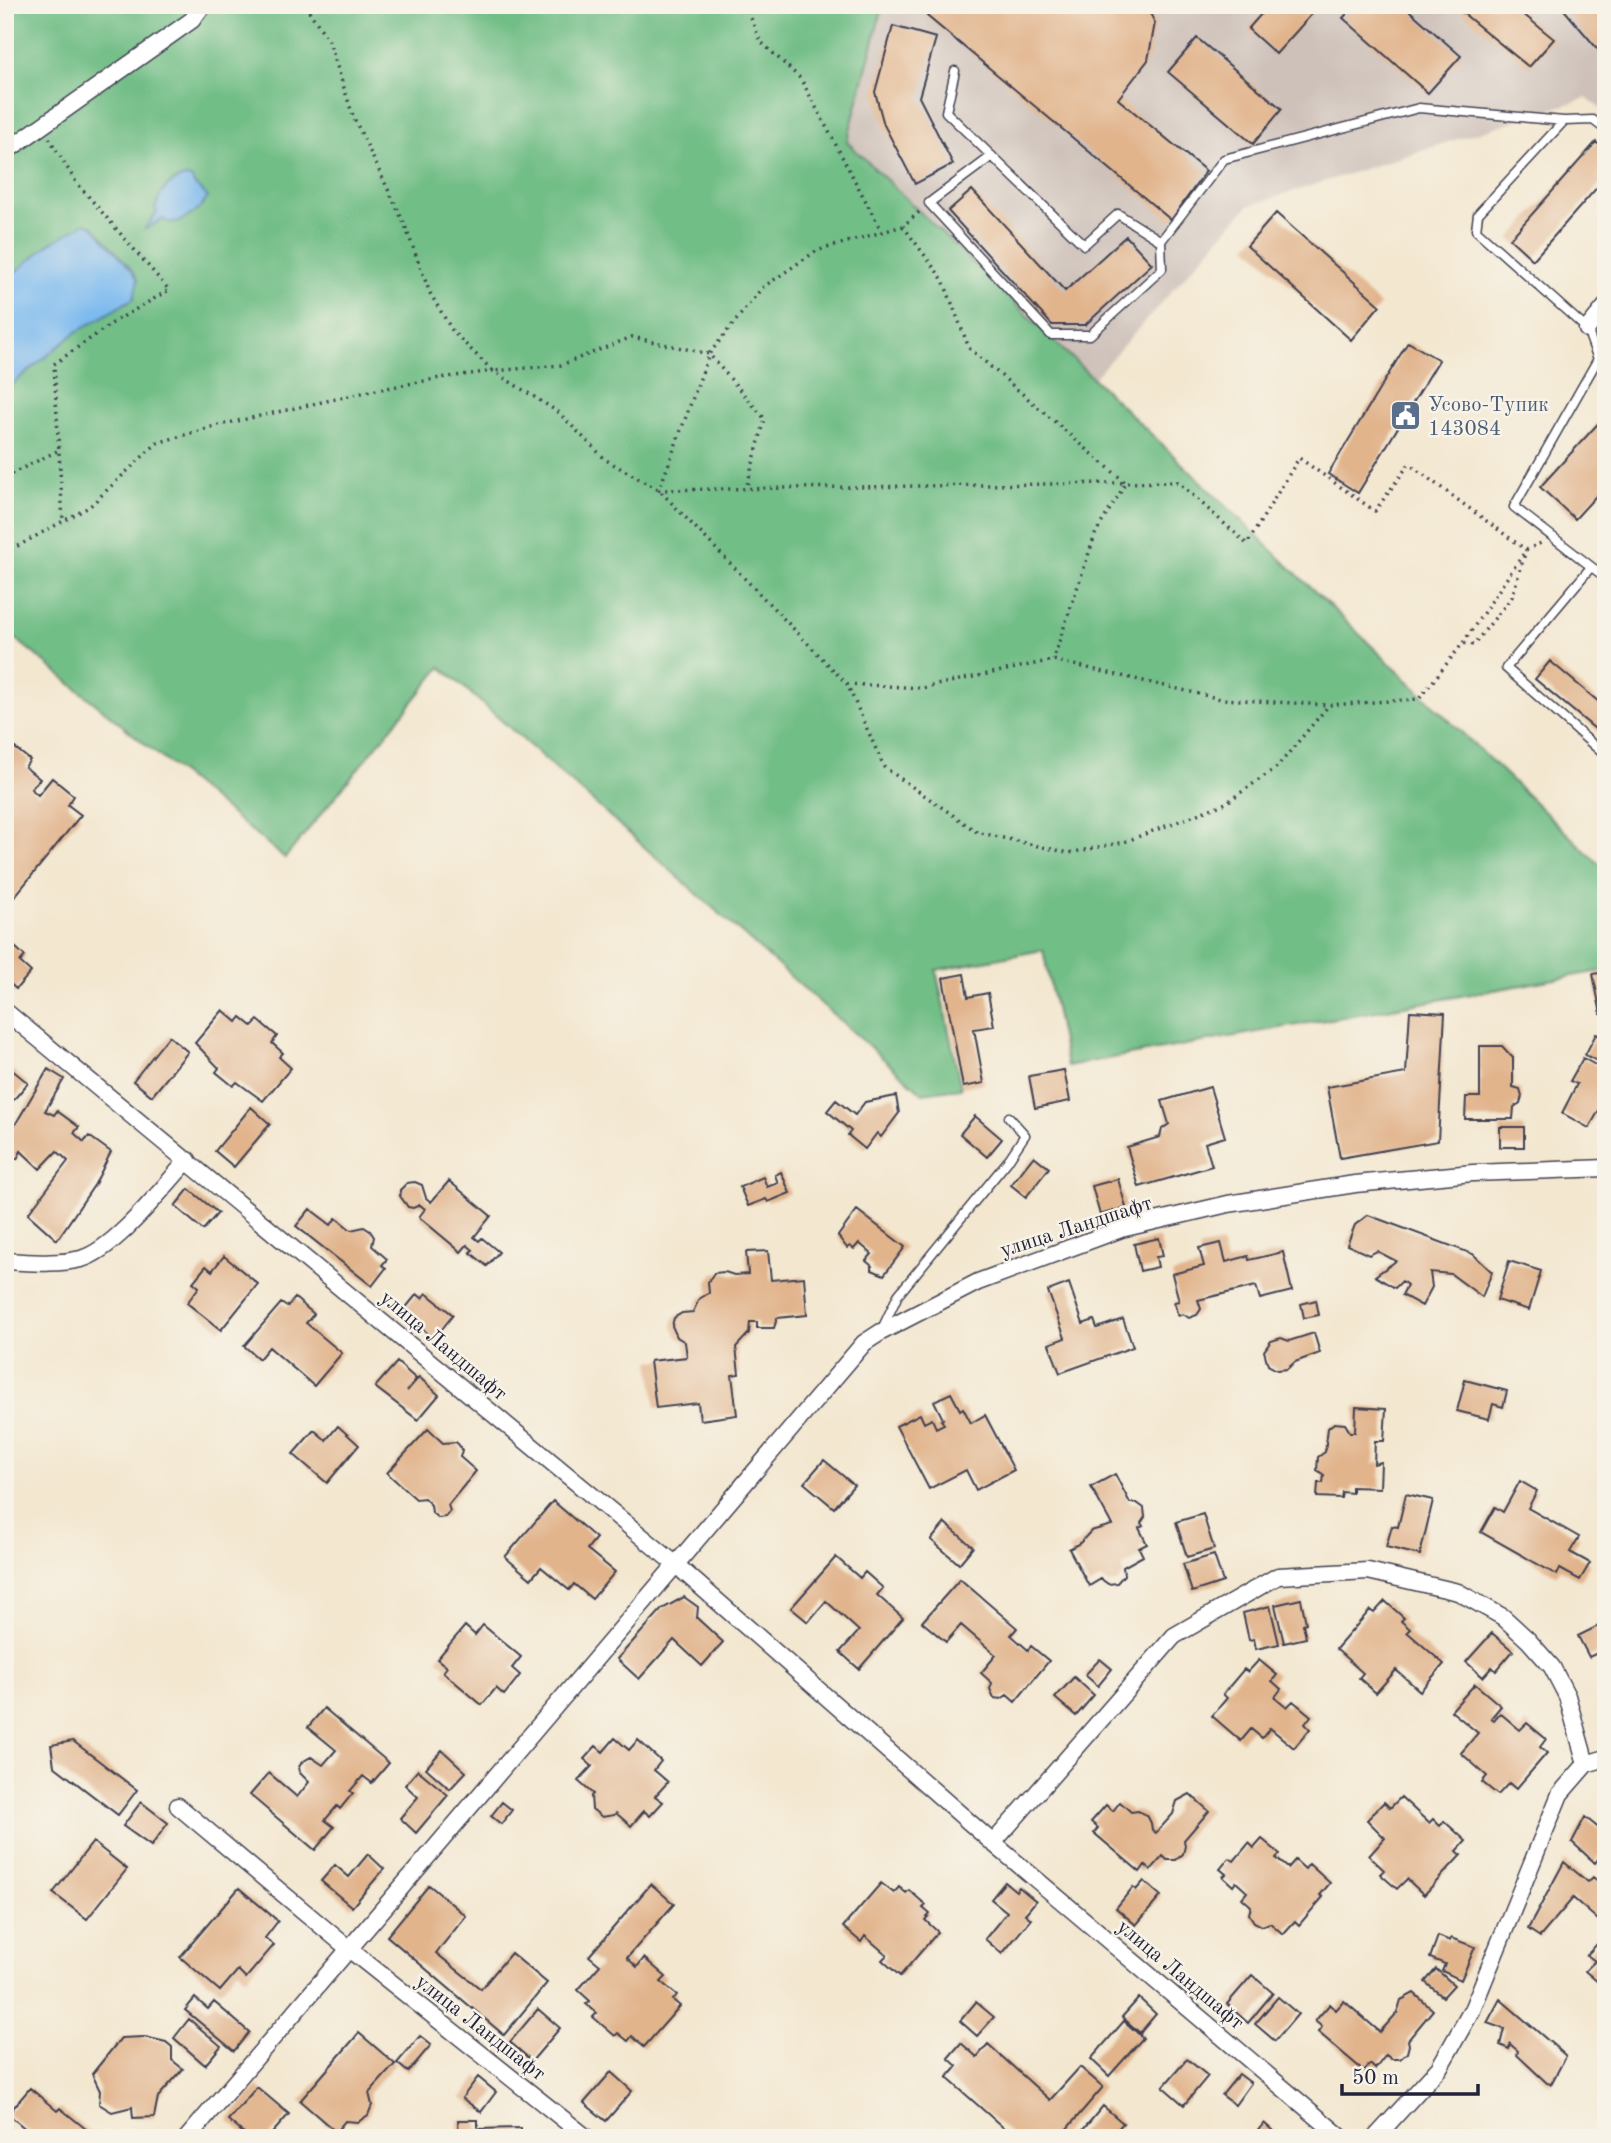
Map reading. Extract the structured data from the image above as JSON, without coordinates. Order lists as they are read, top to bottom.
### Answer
{
  "streets": {
    "street": ["улица Ландшафт"]
  },
  "places": {
    "public building": ["Усово-Тупик 143084"]
  },
  "scale_bar": "50 m"
}
